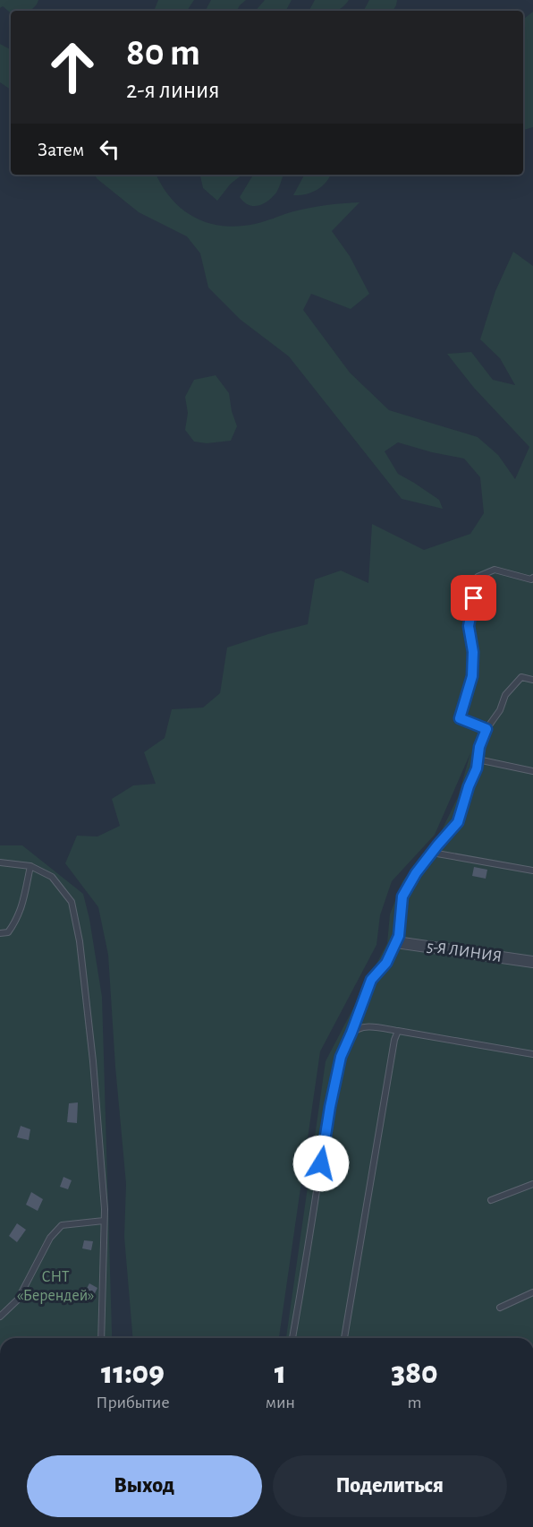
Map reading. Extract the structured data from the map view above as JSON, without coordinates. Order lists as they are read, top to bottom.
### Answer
{
  "streets": {
    "street": ["5-Я ЛИНИЯ"]
  },
  "parks": ["СНТ «Берендей»"],
  "page": {
    "turn": ["80 m", "2-я линия"],
    "then": "Затем",
    "eta": [
      "11:09",
      "Прибытие",
      "1",
      "мин",
      "380",
      "m"
    ],
    "buttons": ["Выход", "Поделиться"]
  }
}
